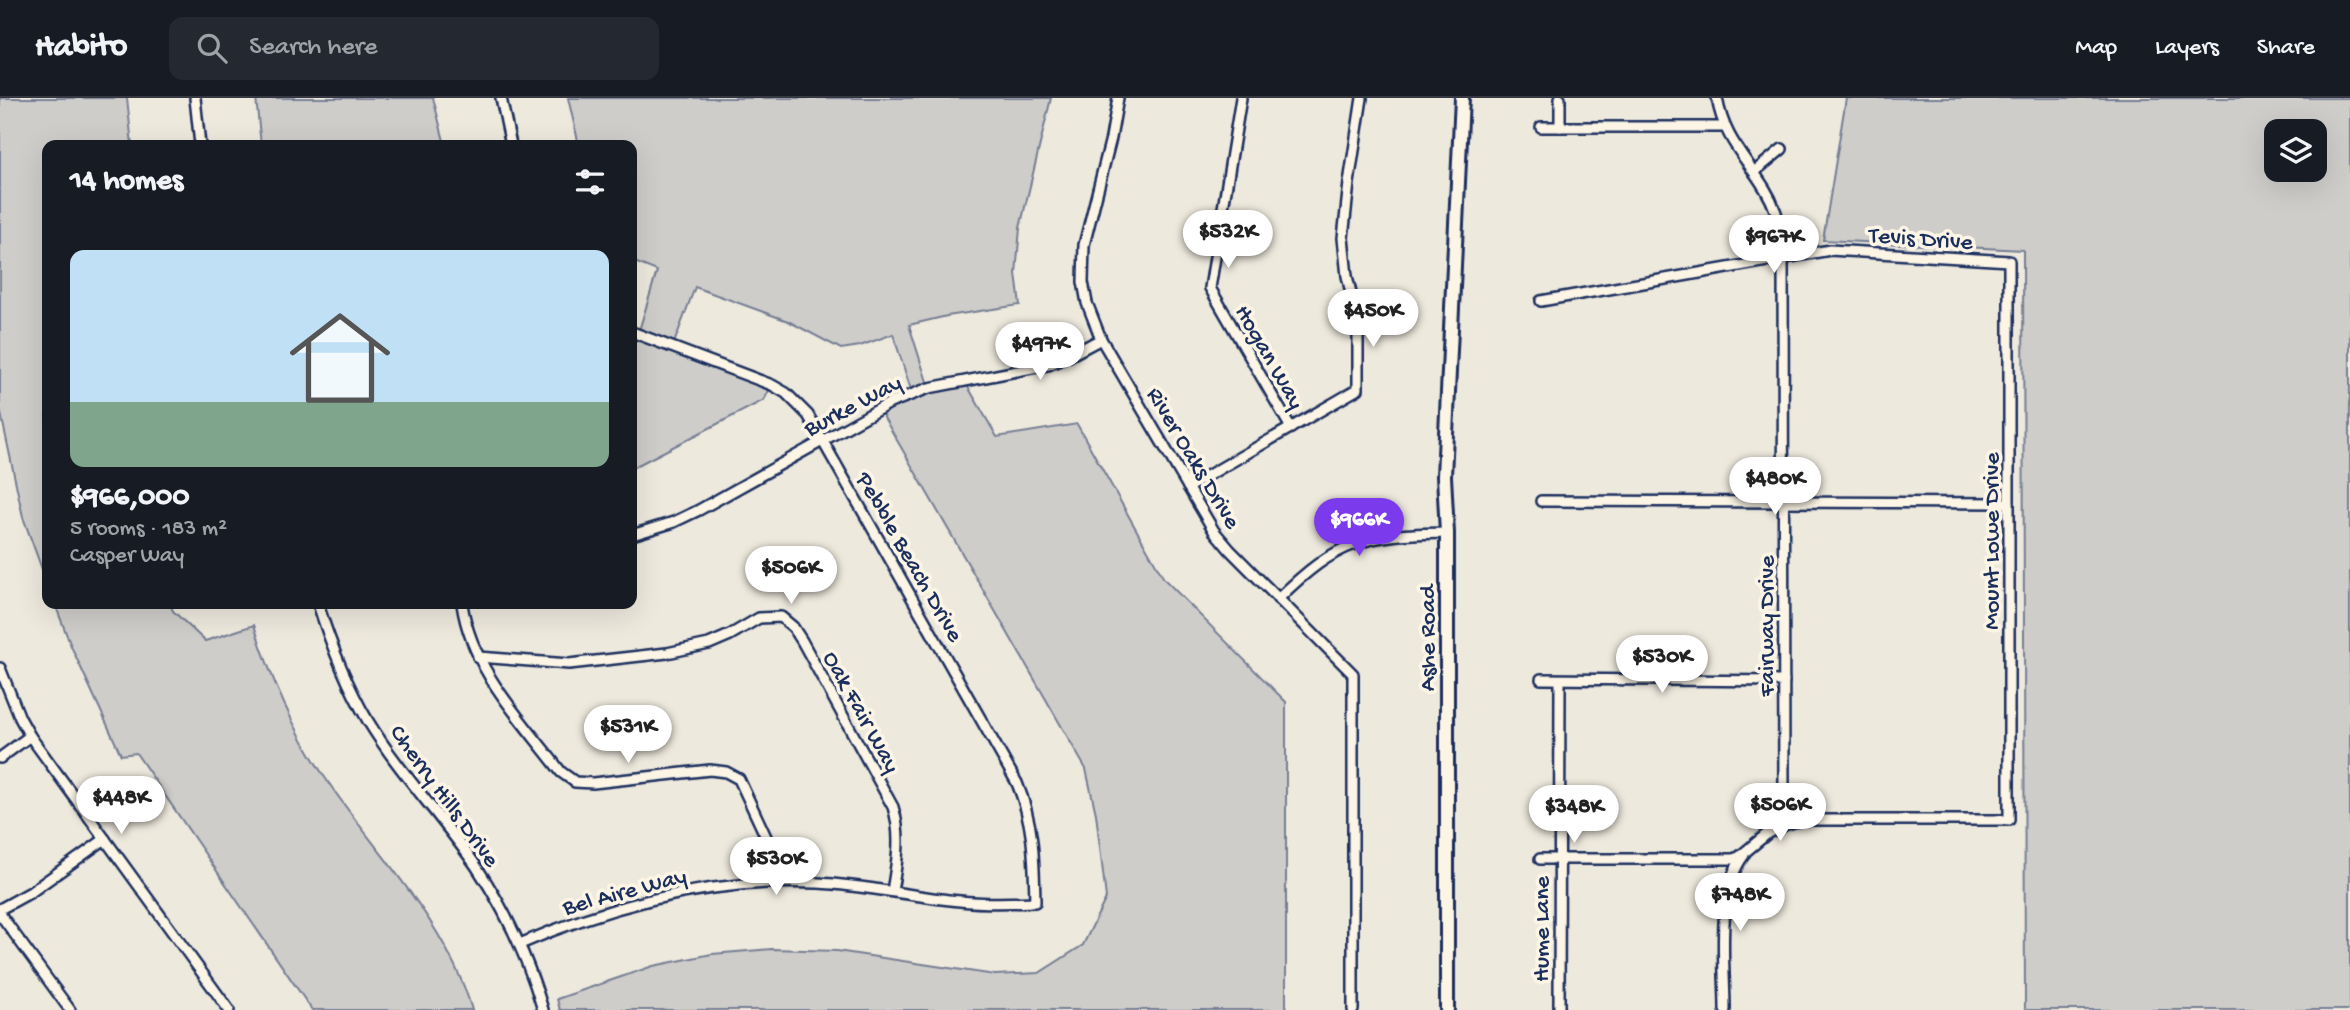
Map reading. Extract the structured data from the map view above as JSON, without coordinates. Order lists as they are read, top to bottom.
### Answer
{
  "streets": {
    "street": [
      "Tevis Drive",
      "Hogan Way",
      "Burke Way",
      "River Oaks Drive",
      "Mount Lowe Drive",
      "Pebble Beach Drive",
      "Fairway Drive",
      "Ashe Road",
      "Oak Fair Way",
      "Cherry Hills Drive",
      "Bel Aire Way",
      "Hume Lane"
    ]
  },
  "crossings": [
    ["Tevis Drive", "Mount Lowe Drive"],
    ["Tevis Drive", "Fairway Drive"],
    ["Burke Way", "River Oaks Drive"],
    ["Burke Way", "Pebble Beach Drive"],
    ["Mount Lowe Drive", "Fairway Drive"],
    ["Pebble Beach Drive", "Bel Aire Way"],
    ["Oak Fair Way", "Bel Aire Way"],
    ["Cherry Hills Drive", "Bel Aire Way"]
  ],
  "page": {
    "header": "Habito",
    "search": "Search here",
    "nav": ["Map", "Layers", "Share"],
    "heading": "14 homes",
    "price": [
      "$532K",
      "$967K",
      "$450K",
      "$497K",
      "$480K",
      "$966K",
      "$506K",
      "$530K",
      "$531K",
      "$448K",
      "$506K",
      "$348K",
      "$530K",
      "$748K"
    ],
    "list": [
      {
        "name": "$966,000",
        "note": "5 rooms · 183 m² · Casper Way"
      }
    ]
  }
}
